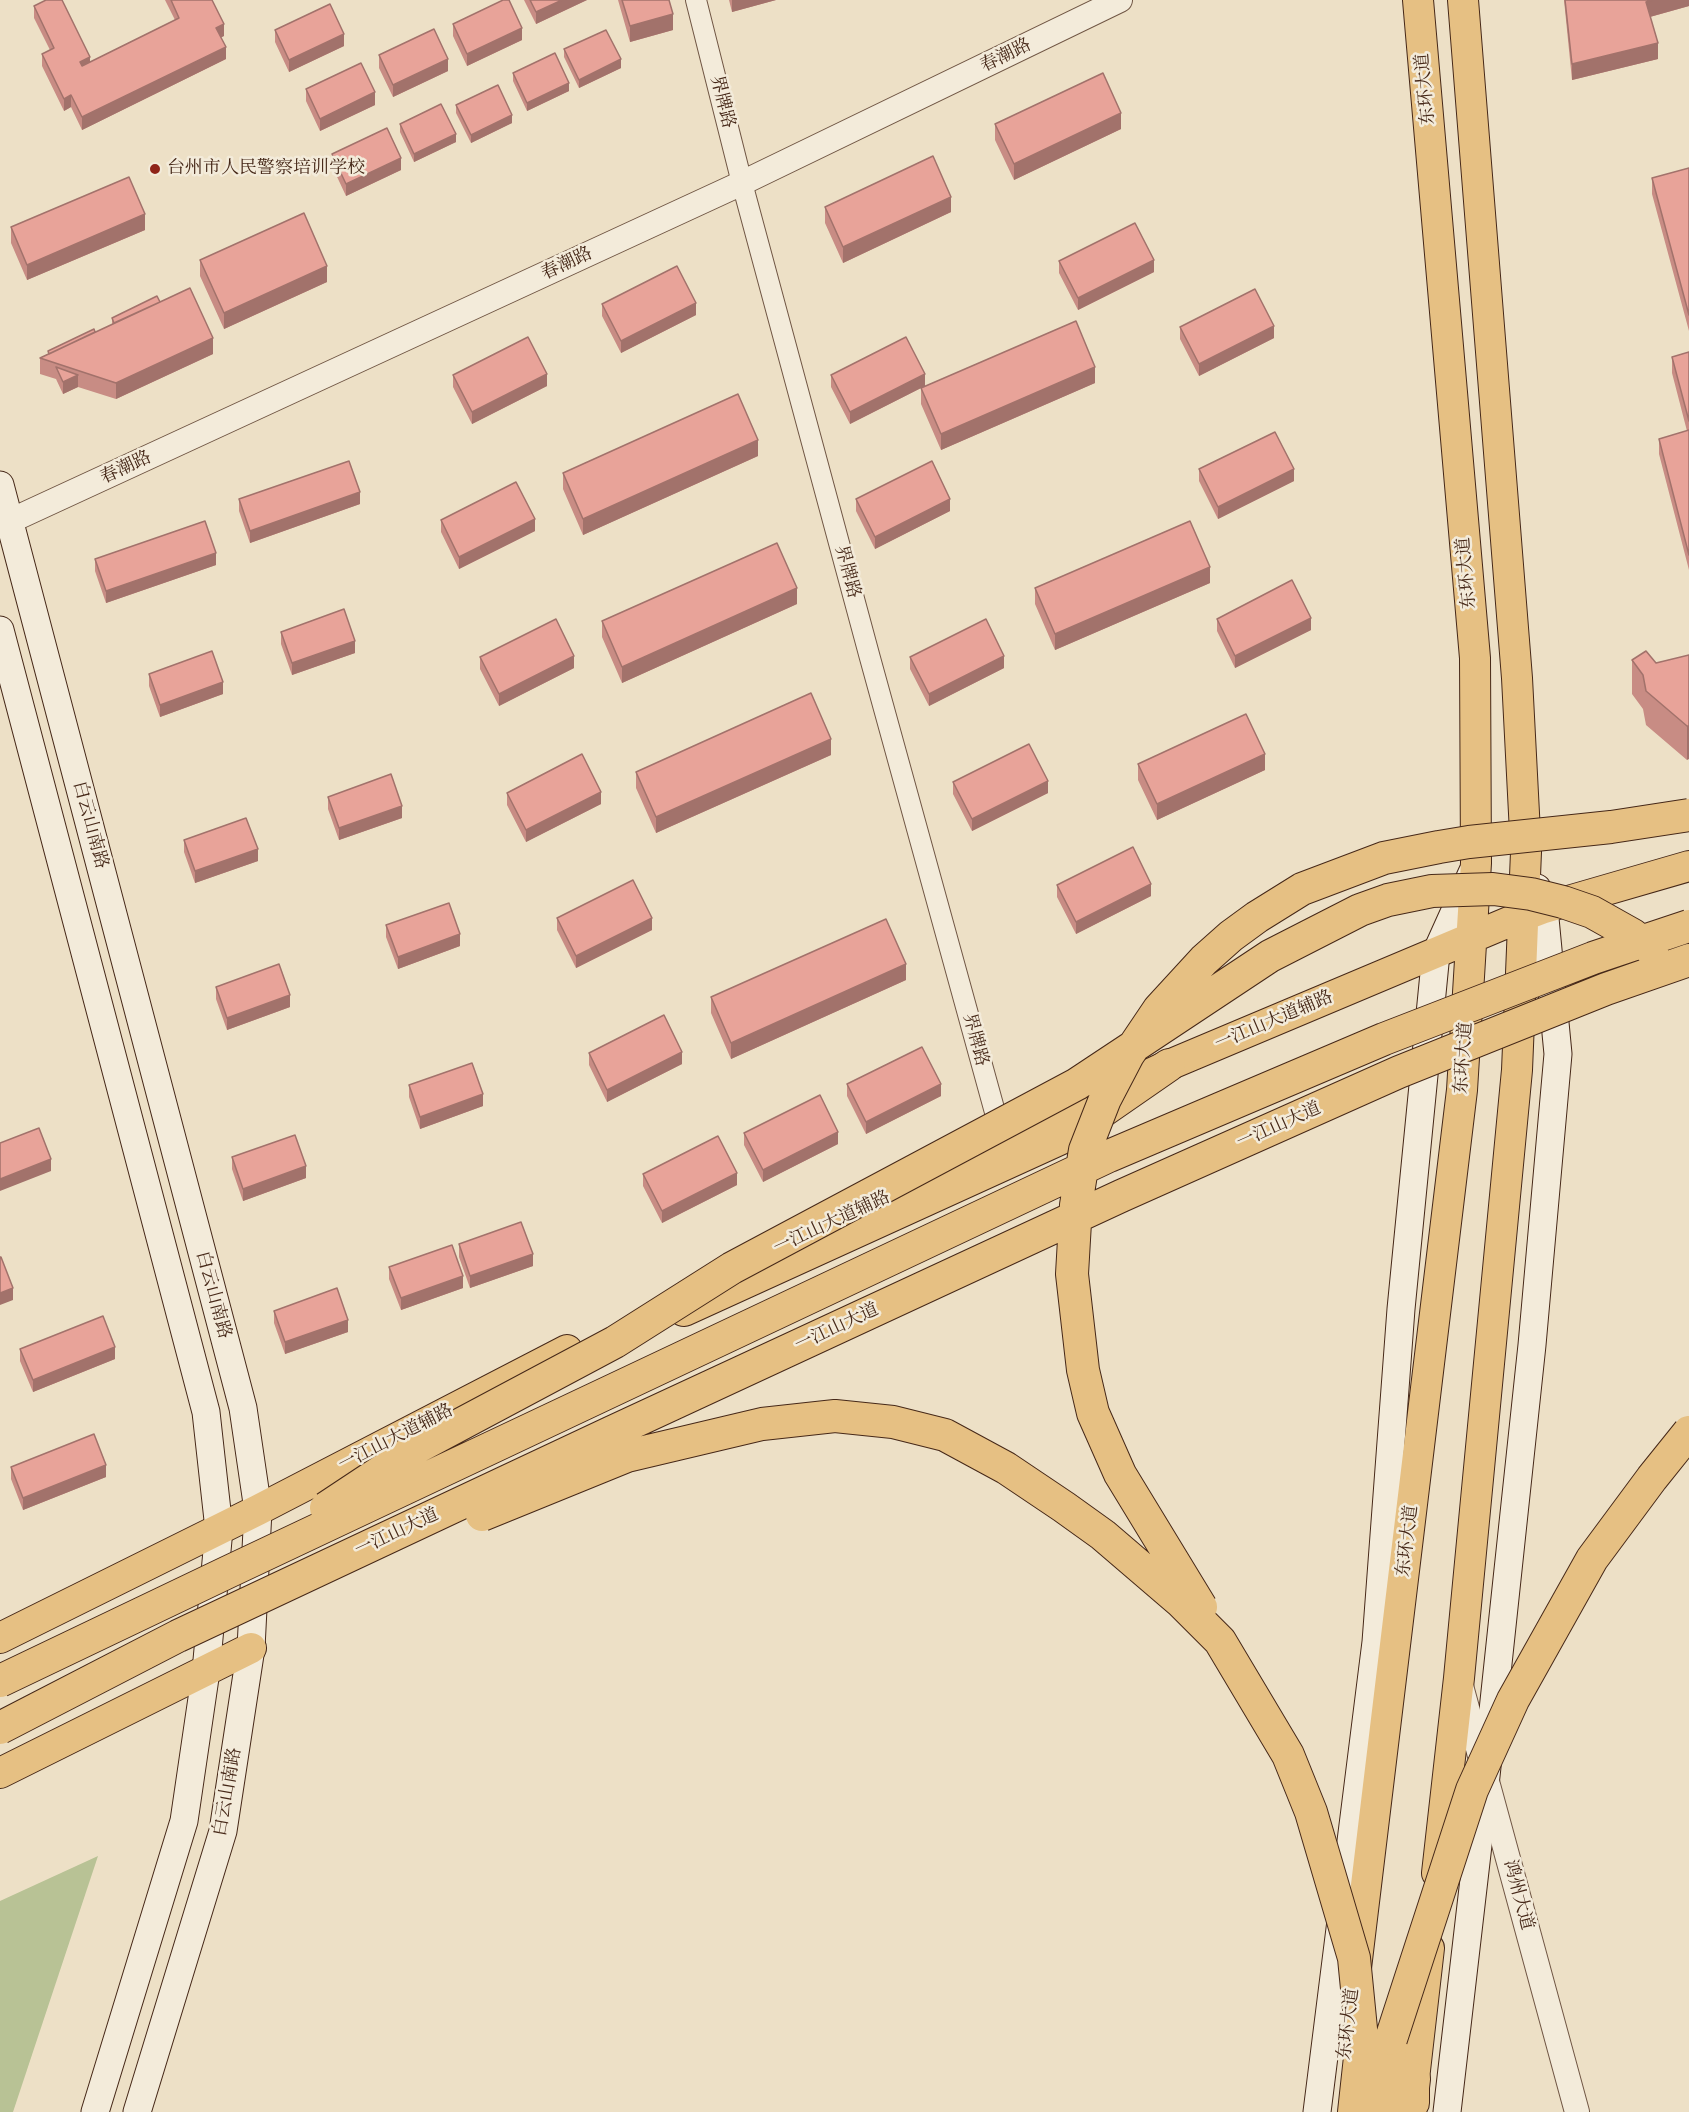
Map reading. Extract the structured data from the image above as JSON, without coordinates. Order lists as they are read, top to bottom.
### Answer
{
  "streets": {
    "highway": ["一江山大道"],
    "main road": ["东环大道", "白云山南路", "一江山大道辅路"],
    "street": ["春潮路", "界牌路", "鸿州大道"]
  },
  "crossings": [
    ["春潮路", "界牌路"],
    ["春潮路", "白云山南路"],
    ["东环大道", "一江山大道辅路"],
    ["界牌路", "一江山大道辅路"],
    ["白云山南路", "一江山大道辅路"]
  ],
  "places": ["台州市人民警察培训学校"]
}
